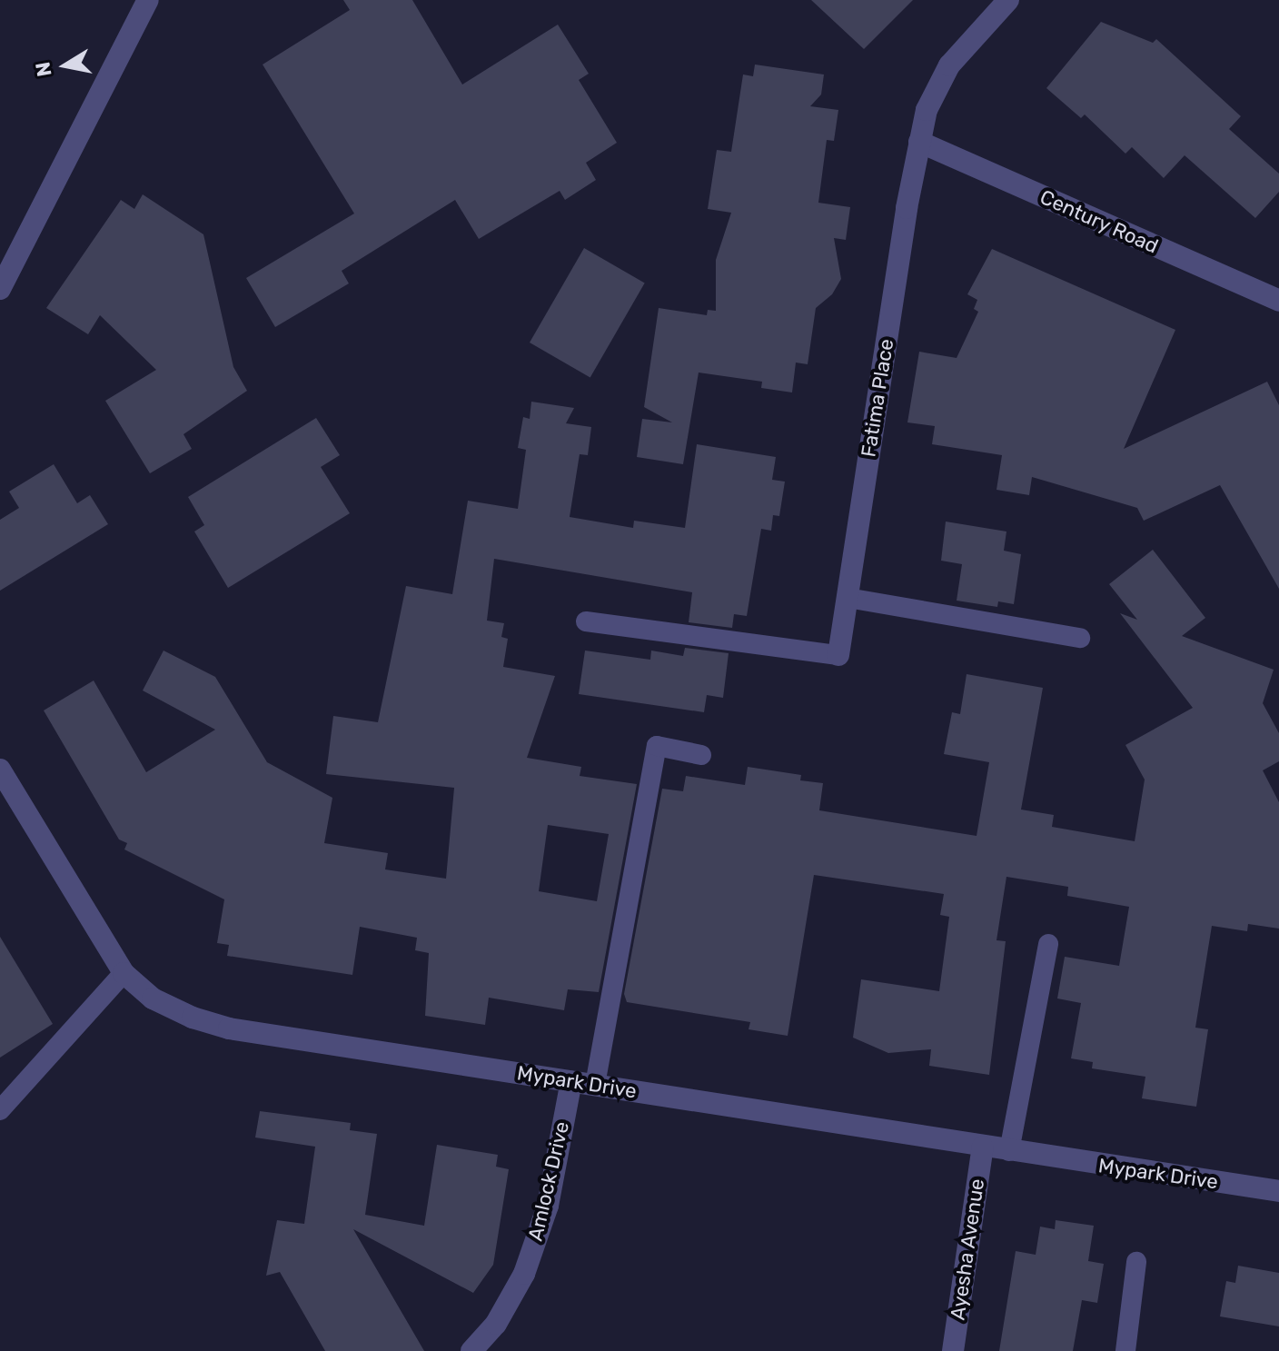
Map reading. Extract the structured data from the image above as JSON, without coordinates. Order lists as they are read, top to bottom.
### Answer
{
  "streets": {
    "street": [
      "Century Road",
      "Fatima Place",
      "Mypark Drive",
      "Amlock Drive",
      "Ayesha Avenue"
    ]
  },
  "crossings": [
    ["Century Road", "Fatima Place"],
    ["Mypark Drive", "Amlock Drive"],
    ["Mypark Drive", "Ayesha Avenue"]
  ],
  "north": "left"
}
